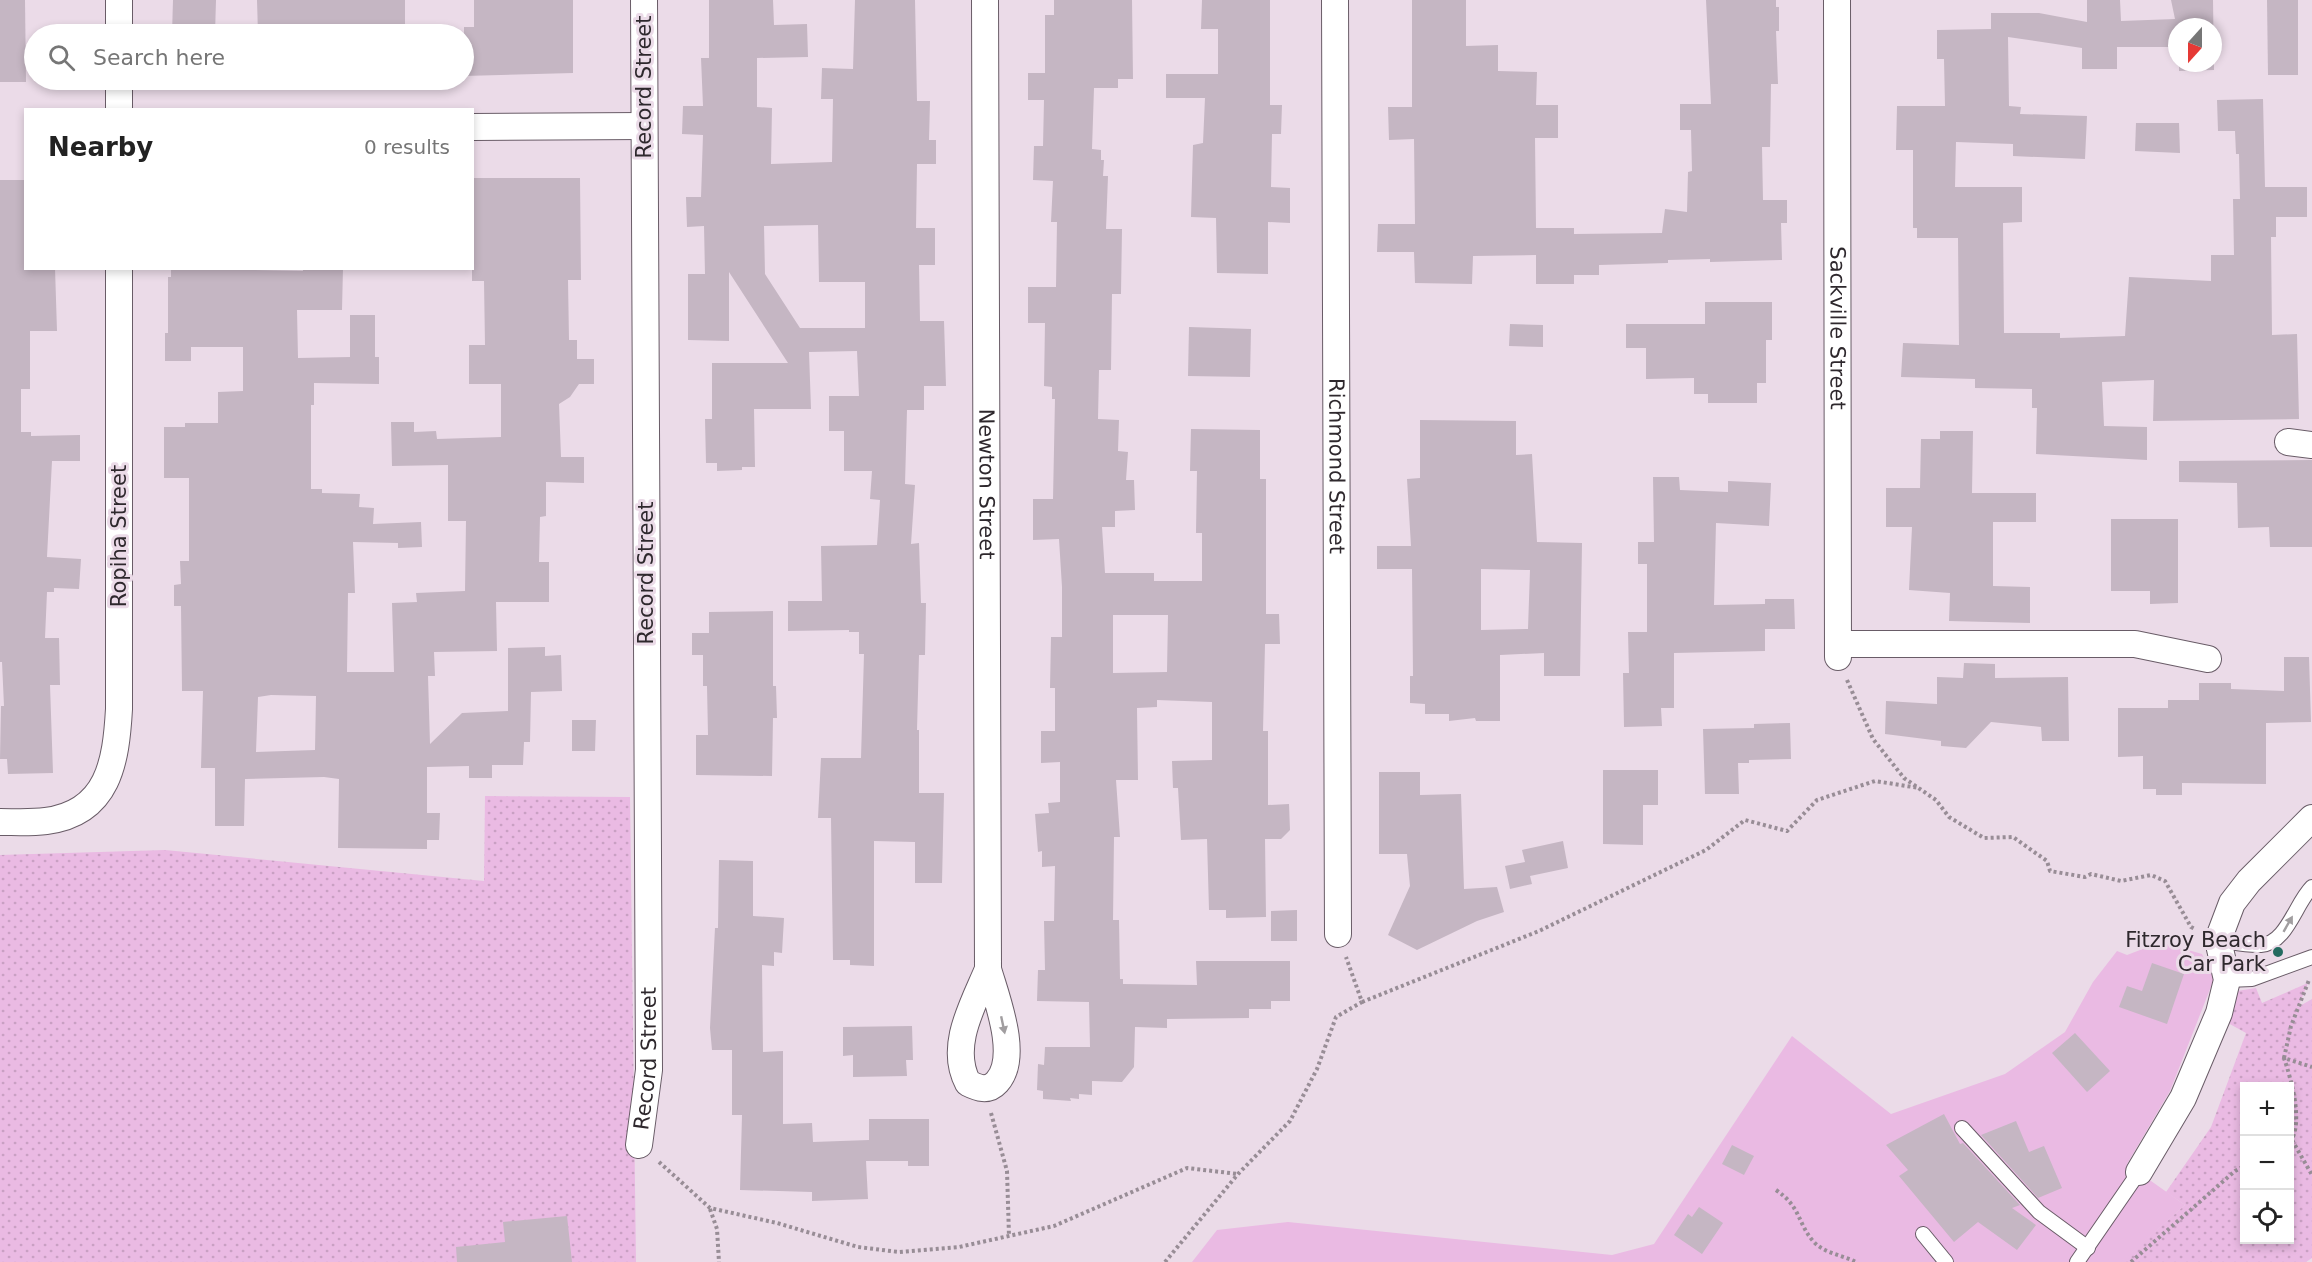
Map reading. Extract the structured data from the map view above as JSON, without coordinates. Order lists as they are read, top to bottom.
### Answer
{
  "streets": {
    "street": [
      "Record Street",
      "Sackville Street",
      "Richmond Street",
      "Newton Street",
      "Ropiha Street"
    ]
  },
  "places": ["Fitzroy Beach Car Park"],
  "north": "bottom",
  "page": {
    "search": "Search here",
    "heading": ["Nearby", "0 results"],
    "map_buttons": ["+", "−"]
  }
}
